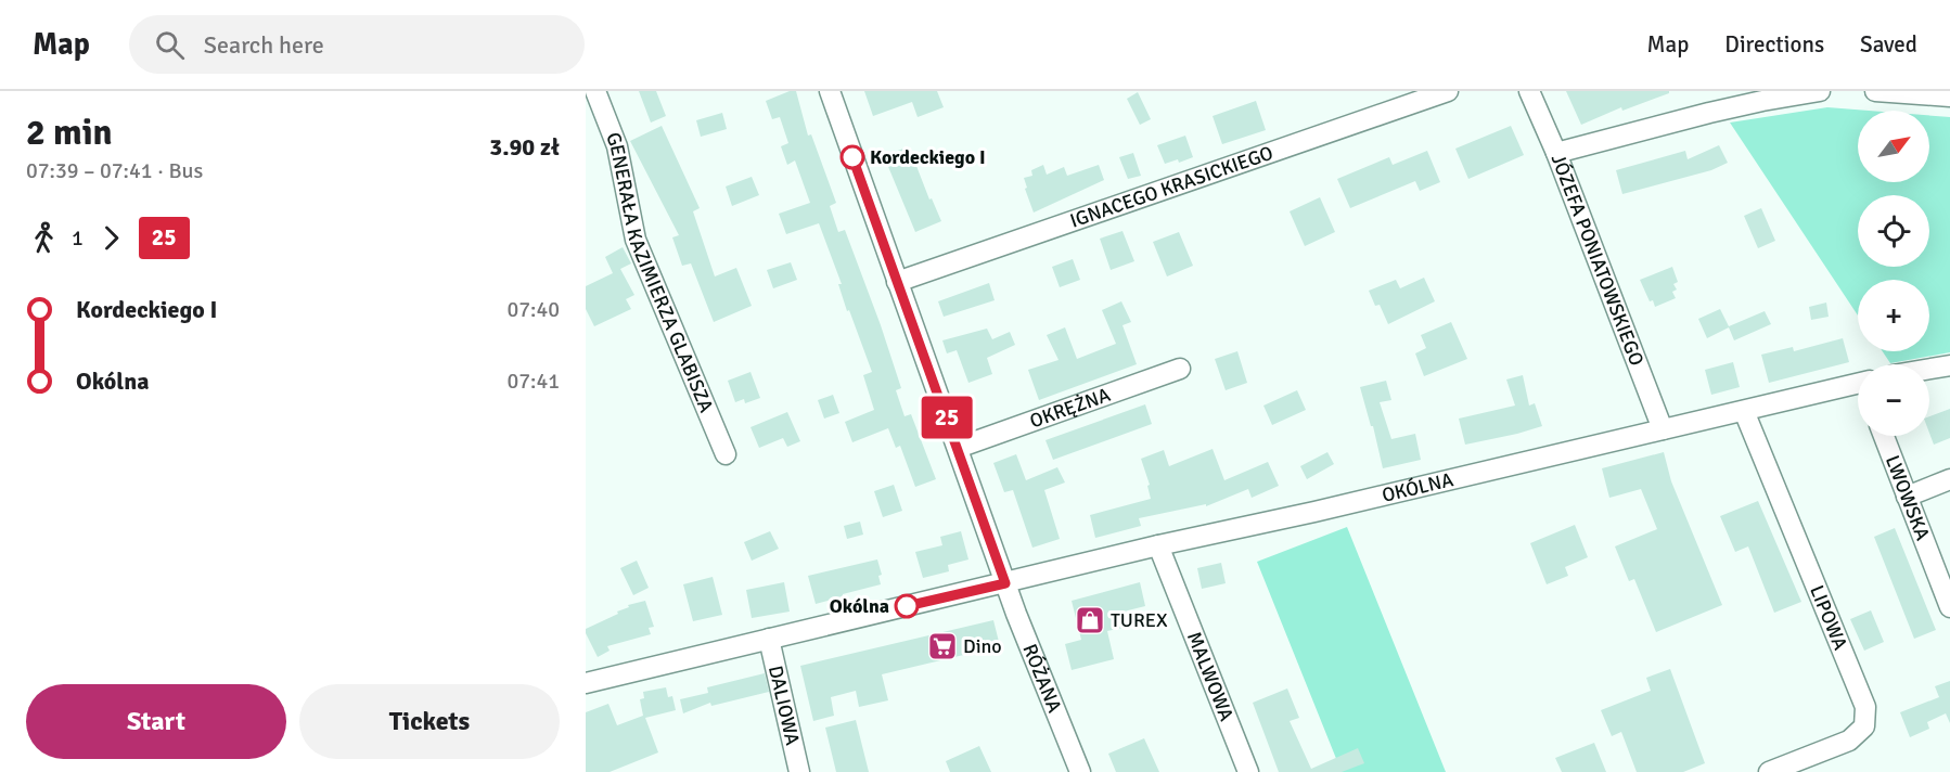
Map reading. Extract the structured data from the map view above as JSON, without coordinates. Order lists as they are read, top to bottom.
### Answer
{
  "streets": {
    "street": [
      "IGNACEGO KRASICKIEGO",
      "JÓZEFA PONIATOWSKIEGO",
      "GENERAŁA KAZIMIERZA GLABISZA",
      "OKRĘŻNA",
      "OKÓLNA",
      "LWOWSKA",
      "LIPOWA",
      "RÓŻANA",
      "MALWOWA",
      "DALIOWA"
    ]
  },
  "crossings": [
    ["IGNACEGO KRASICKIEGO", "RÓŻANA"],
    ["JÓZEFA PONIATOWSKIEGO", "OKÓLNA"],
    ["OKRĘŻNA", "RÓŻANA"],
    ["OKÓLNA", "LIPOWA"],
    ["OKÓLNA", "RÓŻANA"],
    ["OKÓLNA", "MALWOWA"],
    ["OKÓLNA", "DALIOWA"]
  ],
  "places": {
    "other": ["Kordeckiego I", "Okólna"],
    "shop": ["TUREX"],
    "supermarket": ["Dino"]
  },
  "lines": ["bus line 25"],
  "north": "top right",
  "page": {
    "header": "Map",
    "search": "Search here",
    "nav": ["Map", "Directions", "Saved"],
    "heading": ["2 min", "07:39 – 07:41 · Bus", "3.90 zł"],
    "on_map": "25",
    "map_buttons": ["+", "−"],
    "legs": ["1", "25"],
    "list": [
      {
        "name": "Kordeckiego I",
        "value": "07:40"
      },
      {
        "name": "Okólna",
        "value": "07:41"
      }
    ],
    "buttons": ["Start", "Tickets"]
  }
}
